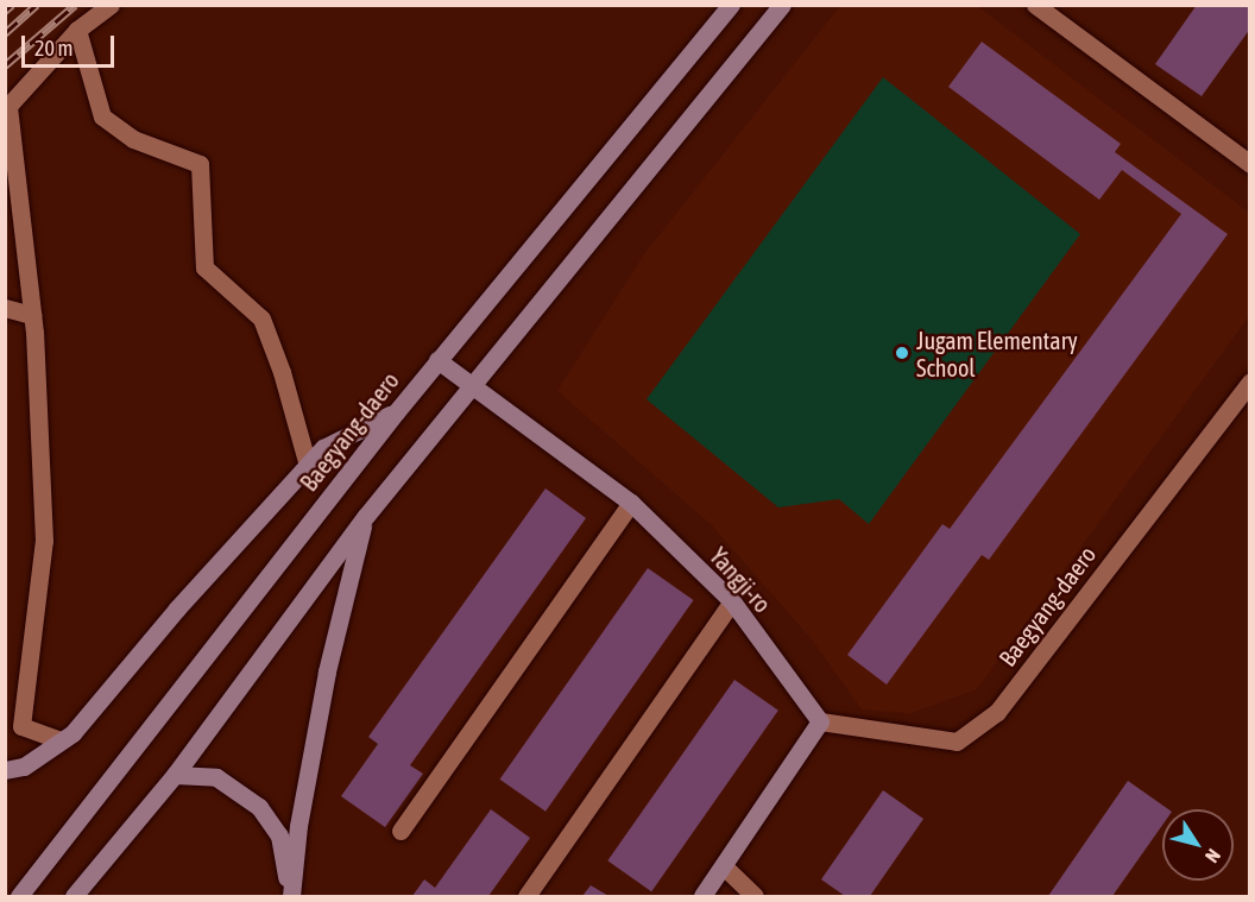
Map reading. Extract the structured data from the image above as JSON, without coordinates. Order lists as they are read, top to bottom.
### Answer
{
  "streets": {
    "main road": ["Baegyang-daero", "Yangji-ro"]
  },
  "crossings": [
    ["Baegyang-daero", "Yangji-ro"]
  ],
  "places": ["Jugam Elementary School"],
  "scale_bar": "20 m",
  "north": "bottom right"
}
